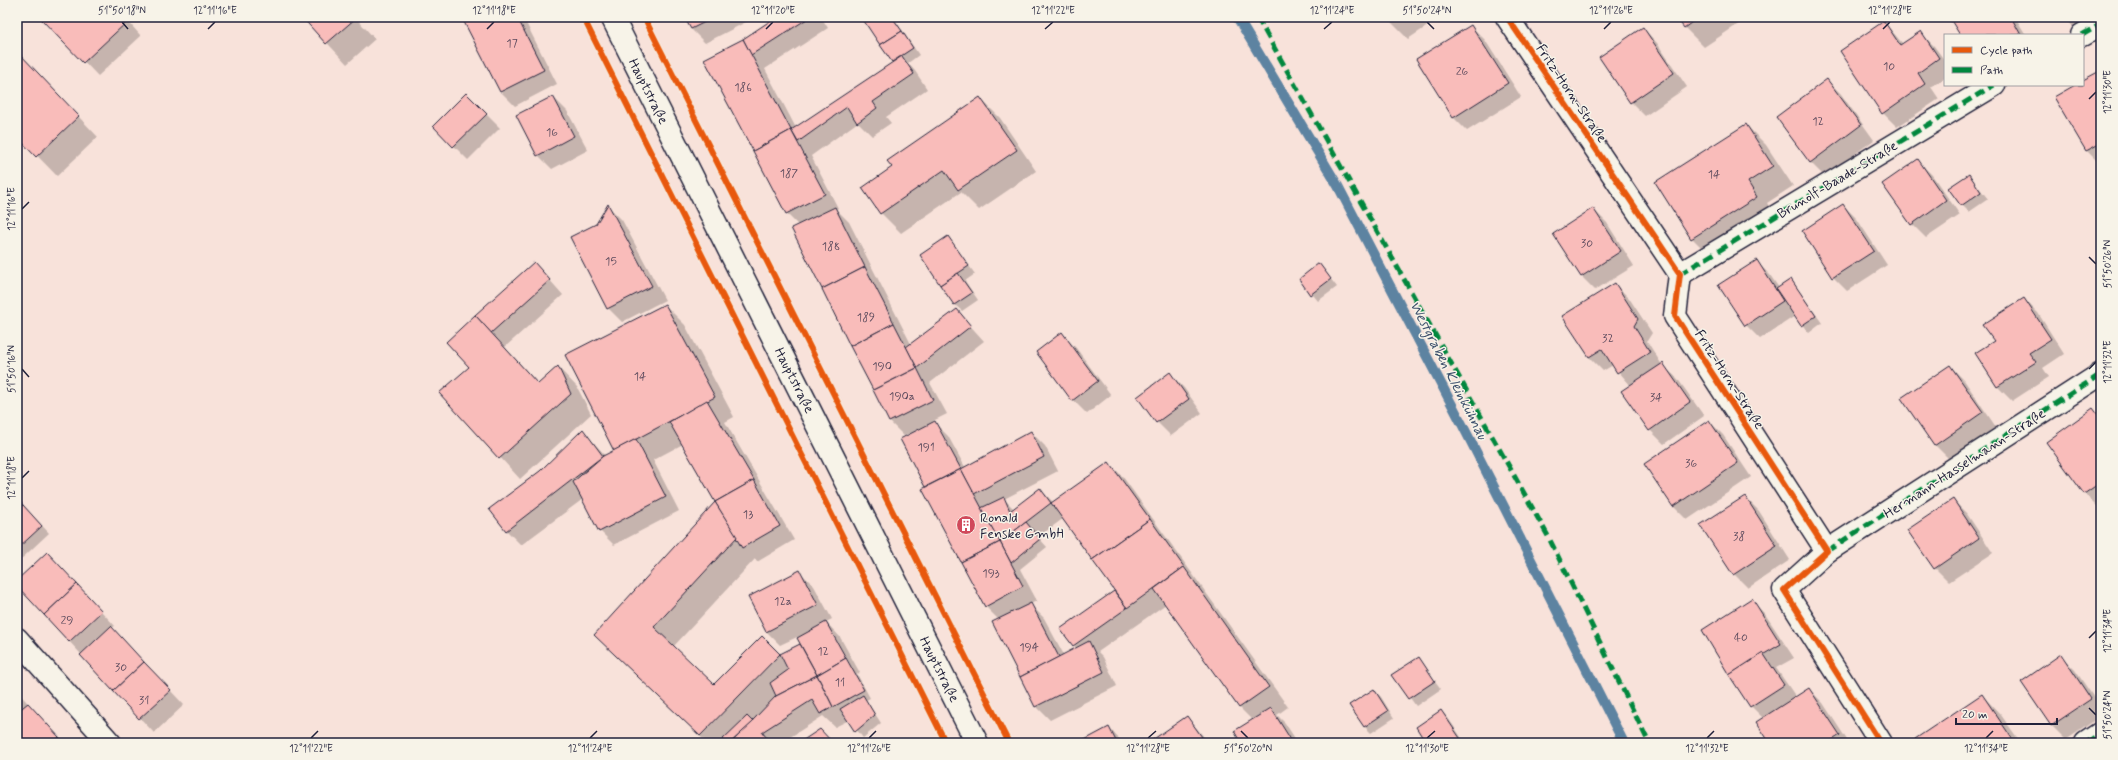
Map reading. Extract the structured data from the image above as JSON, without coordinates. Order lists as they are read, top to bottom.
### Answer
{
  "streets": {
    "street": [
      "Hauptstraße",
      "Fritz-Horn-Straße",
      "Brunolf-Baade-Straße",
      "Hermann-Hasselmann-Straße"
    ]
  },
  "crossings": [
    ["Fritz-Horn-Straße", "Brunolf-Baade-Straße"],
    ["Fritz-Horn-Straße", "Hermann-Hasselmann-Straße"]
  ],
  "water": ["Westgraben Kleinkühnau"],
  "places": {
    "building": ["Ronald Fenske GmbH"]
  },
  "house_numbers": [
    "17",
    "10",
    "26",
    "186",
    "12",
    "16",
    "187",
    "14",
    "30",
    "188",
    "15",
    "189",
    "32",
    "190",
    "14",
    "190a",
    "34",
    "191",
    "36",
    "13",
    "38",
    "193",
    "12a",
    "29",
    "40",
    "194",
    "12",
    "30",
    "11",
    "31"
  ],
  "legend": ["Cycle path", "Path"],
  "scale_bar": "20 m",
  "coordinates": [
    "51°50'18\"N",
    "12°11'16\"E",
    "12°11'18\"E",
    "12°11'20\"E",
    "12°11'22\"E",
    "12°11'24\"E",
    "51°50'24\"N",
    "12°11'26\"E",
    "12°11'28\"E",
    "12°11'30\"E",
    "51°50'26\"N",
    "12°11'32\"E",
    "51°50'16\"N",
    "12°11'34\"E",
    "51°50'20\"N"
  ]
}
